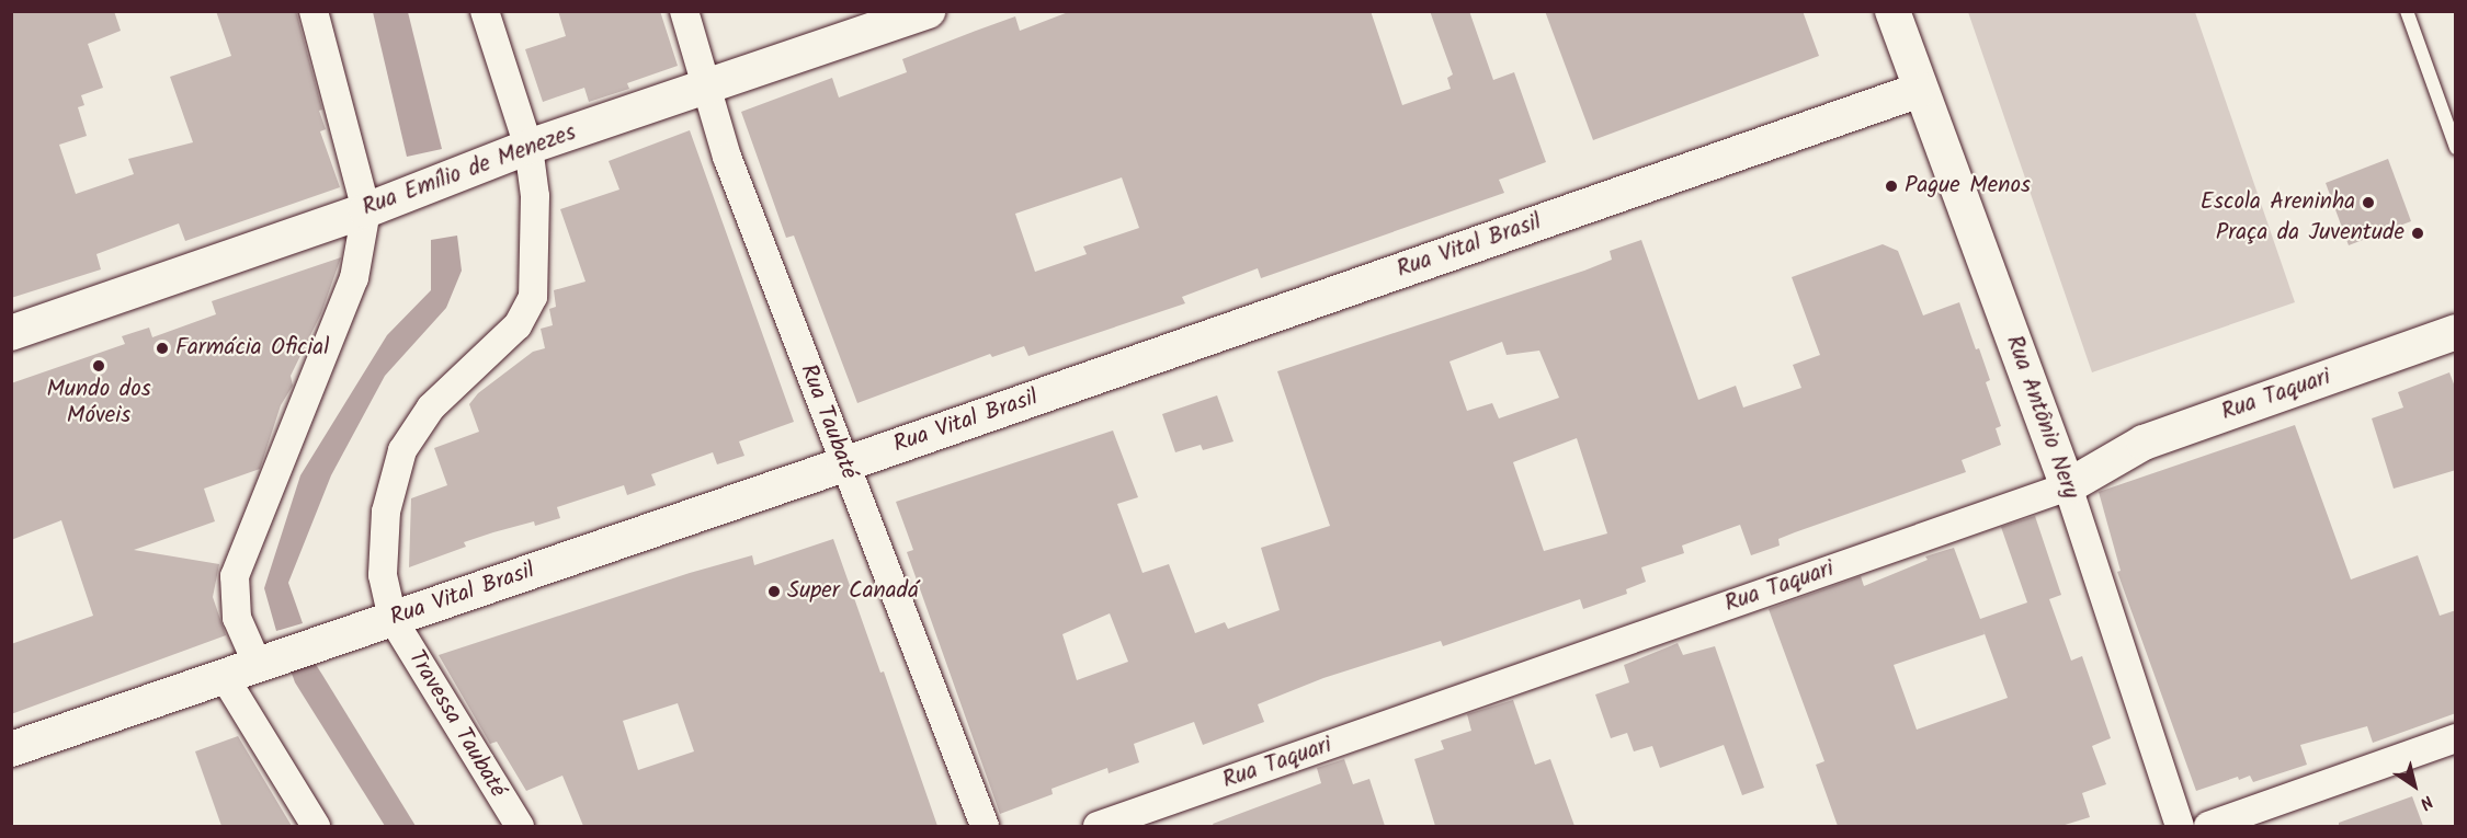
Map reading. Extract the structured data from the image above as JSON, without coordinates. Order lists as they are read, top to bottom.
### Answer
{
  "streets": {
    "street": [
      "Rua Emílio de Menezes",
      "Rua Vital Brasil",
      "Rua Taquari",
      "Rua Antônio Nery",
      "Rua Taubaté",
      "Travessa Taubaté"
    ]
  },
  "crossings": [
    ["Rua Emílio de Menezes", "Rua Taubaté"],
    ["Rua Emílio de Menezes", "Travessa Taubaté"],
    ["Rua Vital Brasil", "Rua Antônio Nery"],
    ["Rua Vital Brasil", "Rua Taubaté"],
    ["Rua Vital Brasil", "Travessa Taubaté"],
    ["Rua Taquari", "Rua Antônio Nery"]
  ],
  "places": [
    "Pague Menos",
    "Escola Areninha",
    "Praça da Juventude",
    "Farmácia Oficial",
    "Mundo dos Móveis",
    "Super Canadá"
  ],
  "north": "bottom right"
}
